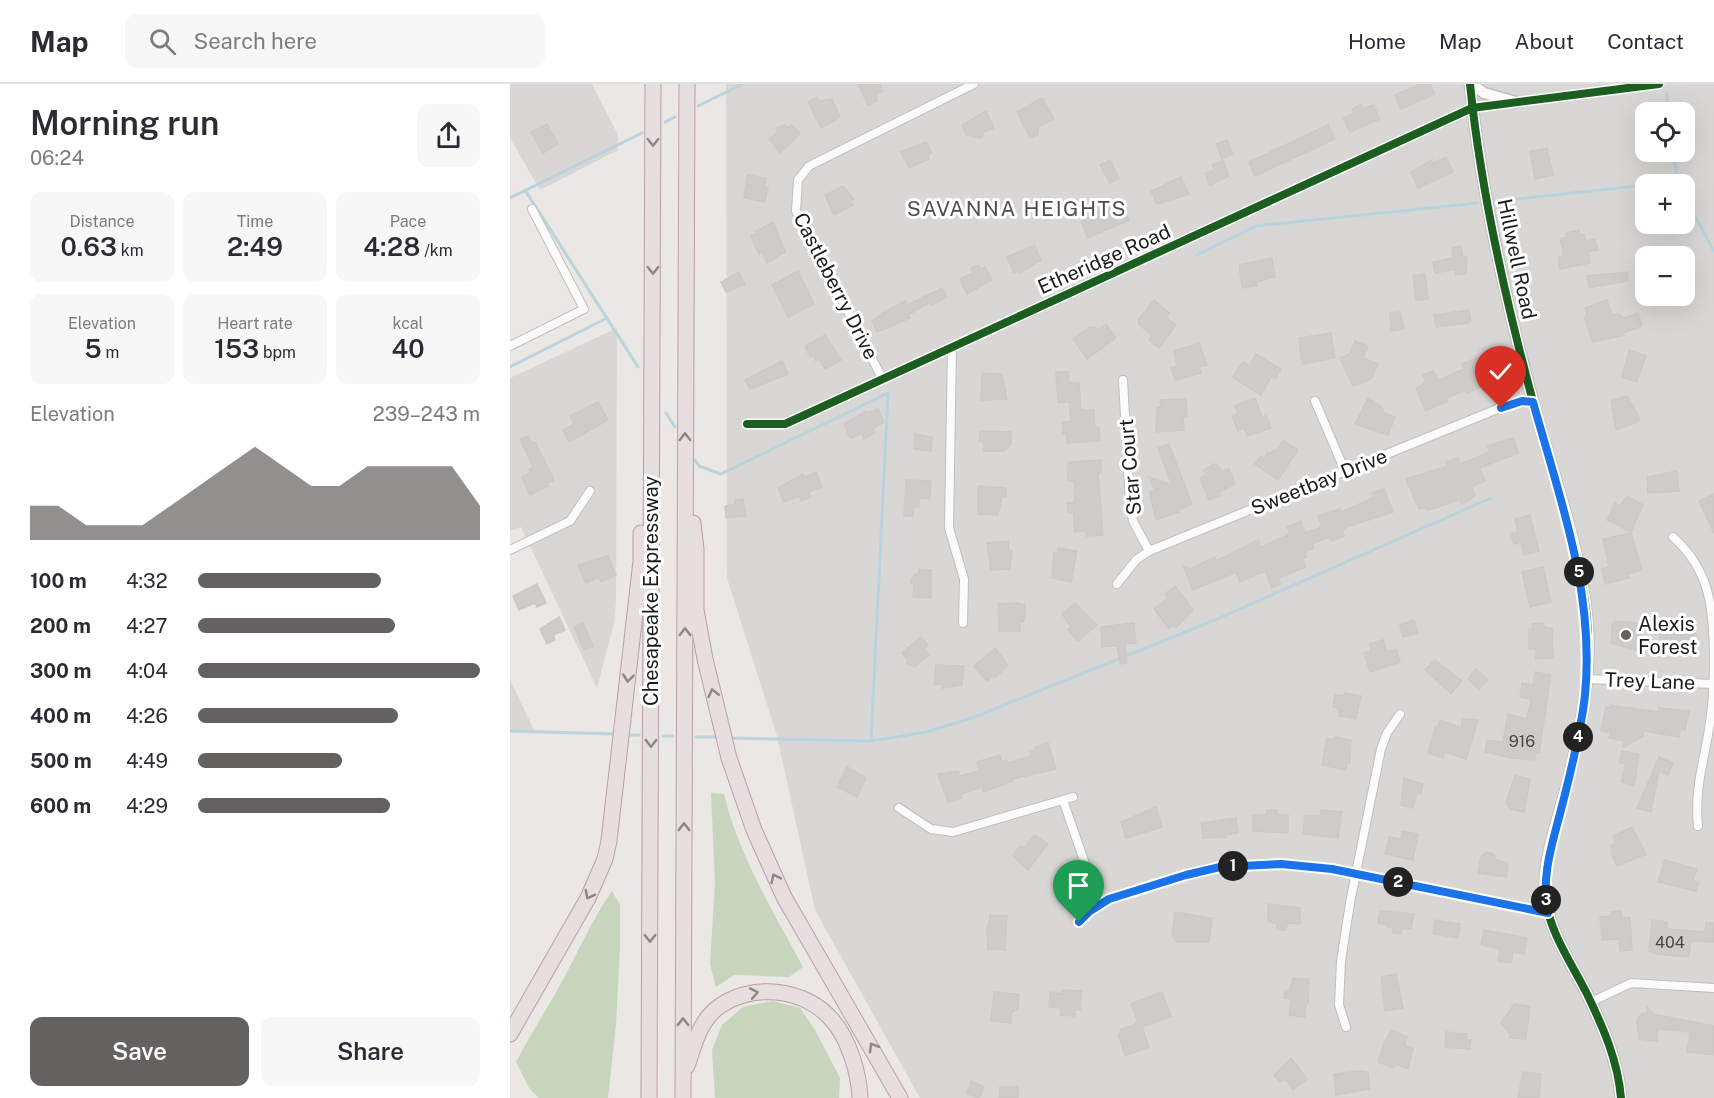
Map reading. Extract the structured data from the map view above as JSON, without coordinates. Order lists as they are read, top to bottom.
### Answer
{
  "streets": {
    "highway": ["Chesapeake Expressway"],
    "street": [
      "Etheridge Road",
      "Hillwell Road",
      "Castleberry Drive",
      "Star Court",
      "Sweetbay Drive",
      "Trey Lane"
    ]
  },
  "crossings": [
    ["Etheridge Road", "Hillwell Road"],
    ["Etheridge Road", "Castleberry Drive"],
    ["Hillwell Road", "Sweetbay Drive"],
    ["Hillwell Road", "Trey Lane"],
    ["Star Court", "Sweetbay Drive"]
  ],
  "districts": ["SAVANNA HEIGHTS"],
  "places": ["Alexis Forest"],
  "house_numbers": ["916", "404"],
  "page": {
    "header": "Map",
    "search": "Search here",
    "nav": [
      "Home",
      "Map",
      "About",
      "Contact"
    ],
    "heading": ["Morning run", "06:24"],
    "map_buttons": ["+", "−"],
    "stats": [
      ["Distance", "0.63 km"],
      ["Time", "2:49"],
      ["Pace", "4:28 /km"],
      ["Elevation", "5 m"],
      ["Heart rate", "153 bpm"],
      ["kcal", "40"]
    ],
    "chart": ["Elevation", "239–243 m"],
    "pins": [
      "5",
      "4",
      "1",
      "2",
      "3"
    ],
    "list": [
      {
        "name": "100 m",
        "note": "4:32"
      },
      {
        "name": "200 m",
        "note": "4:27"
      },
      {
        "name": "300 m",
        "note": "4:04"
      },
      {
        "name": "400 m",
        "note": "4:26"
      },
      {
        "name": "500 m",
        "note": "4:49"
      },
      {
        "name": "600 m",
        "note": "4:29"
      }
    ],
    "buttons": ["Save", "Share"]
  }
}
